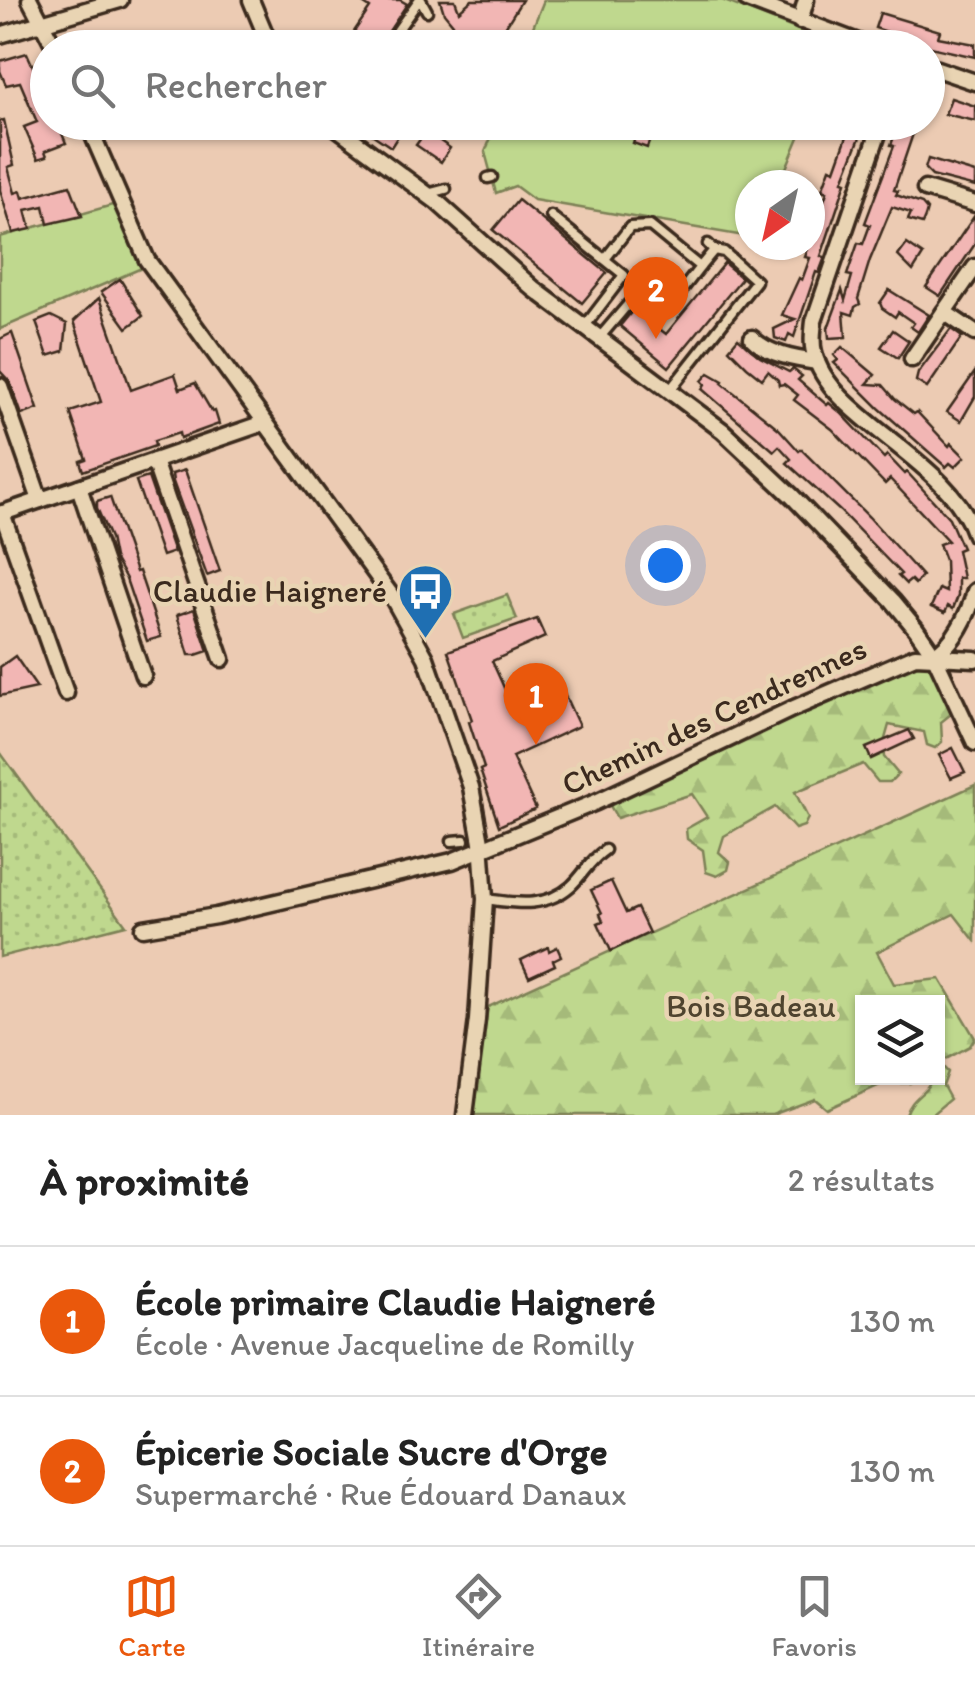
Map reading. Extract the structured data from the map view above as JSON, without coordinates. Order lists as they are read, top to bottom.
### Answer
{
  "streets": {
    "street": ["Chemin des Cendrennes"]
  },
  "parks": ["Bois Badeau"],
  "places": {
    "bus stop": ["Claudie Haigneré"]
  },
  "north": "bottom left",
  "page": {
    "search": "Rechercher",
    "pins": ["2", "1"],
    "heading": ["À proximité", "2 résultats"],
    "list": [
      {
        "mark": "1",
        "name": "École primaire Claudie Haigneré",
        "note": "École · Avenue Jacqueline de Romilly",
        "value": "130 m"
      },
      {
        "mark": "2",
        "name": "Épicerie Sociale Sucre d'Orge",
        "note": "Supermarché · Rue Édouard Danaux",
        "value": "130 m"
      }
    ],
    "nav": ["Carte", "Itinéraire", "Favoris"]
  }
}
